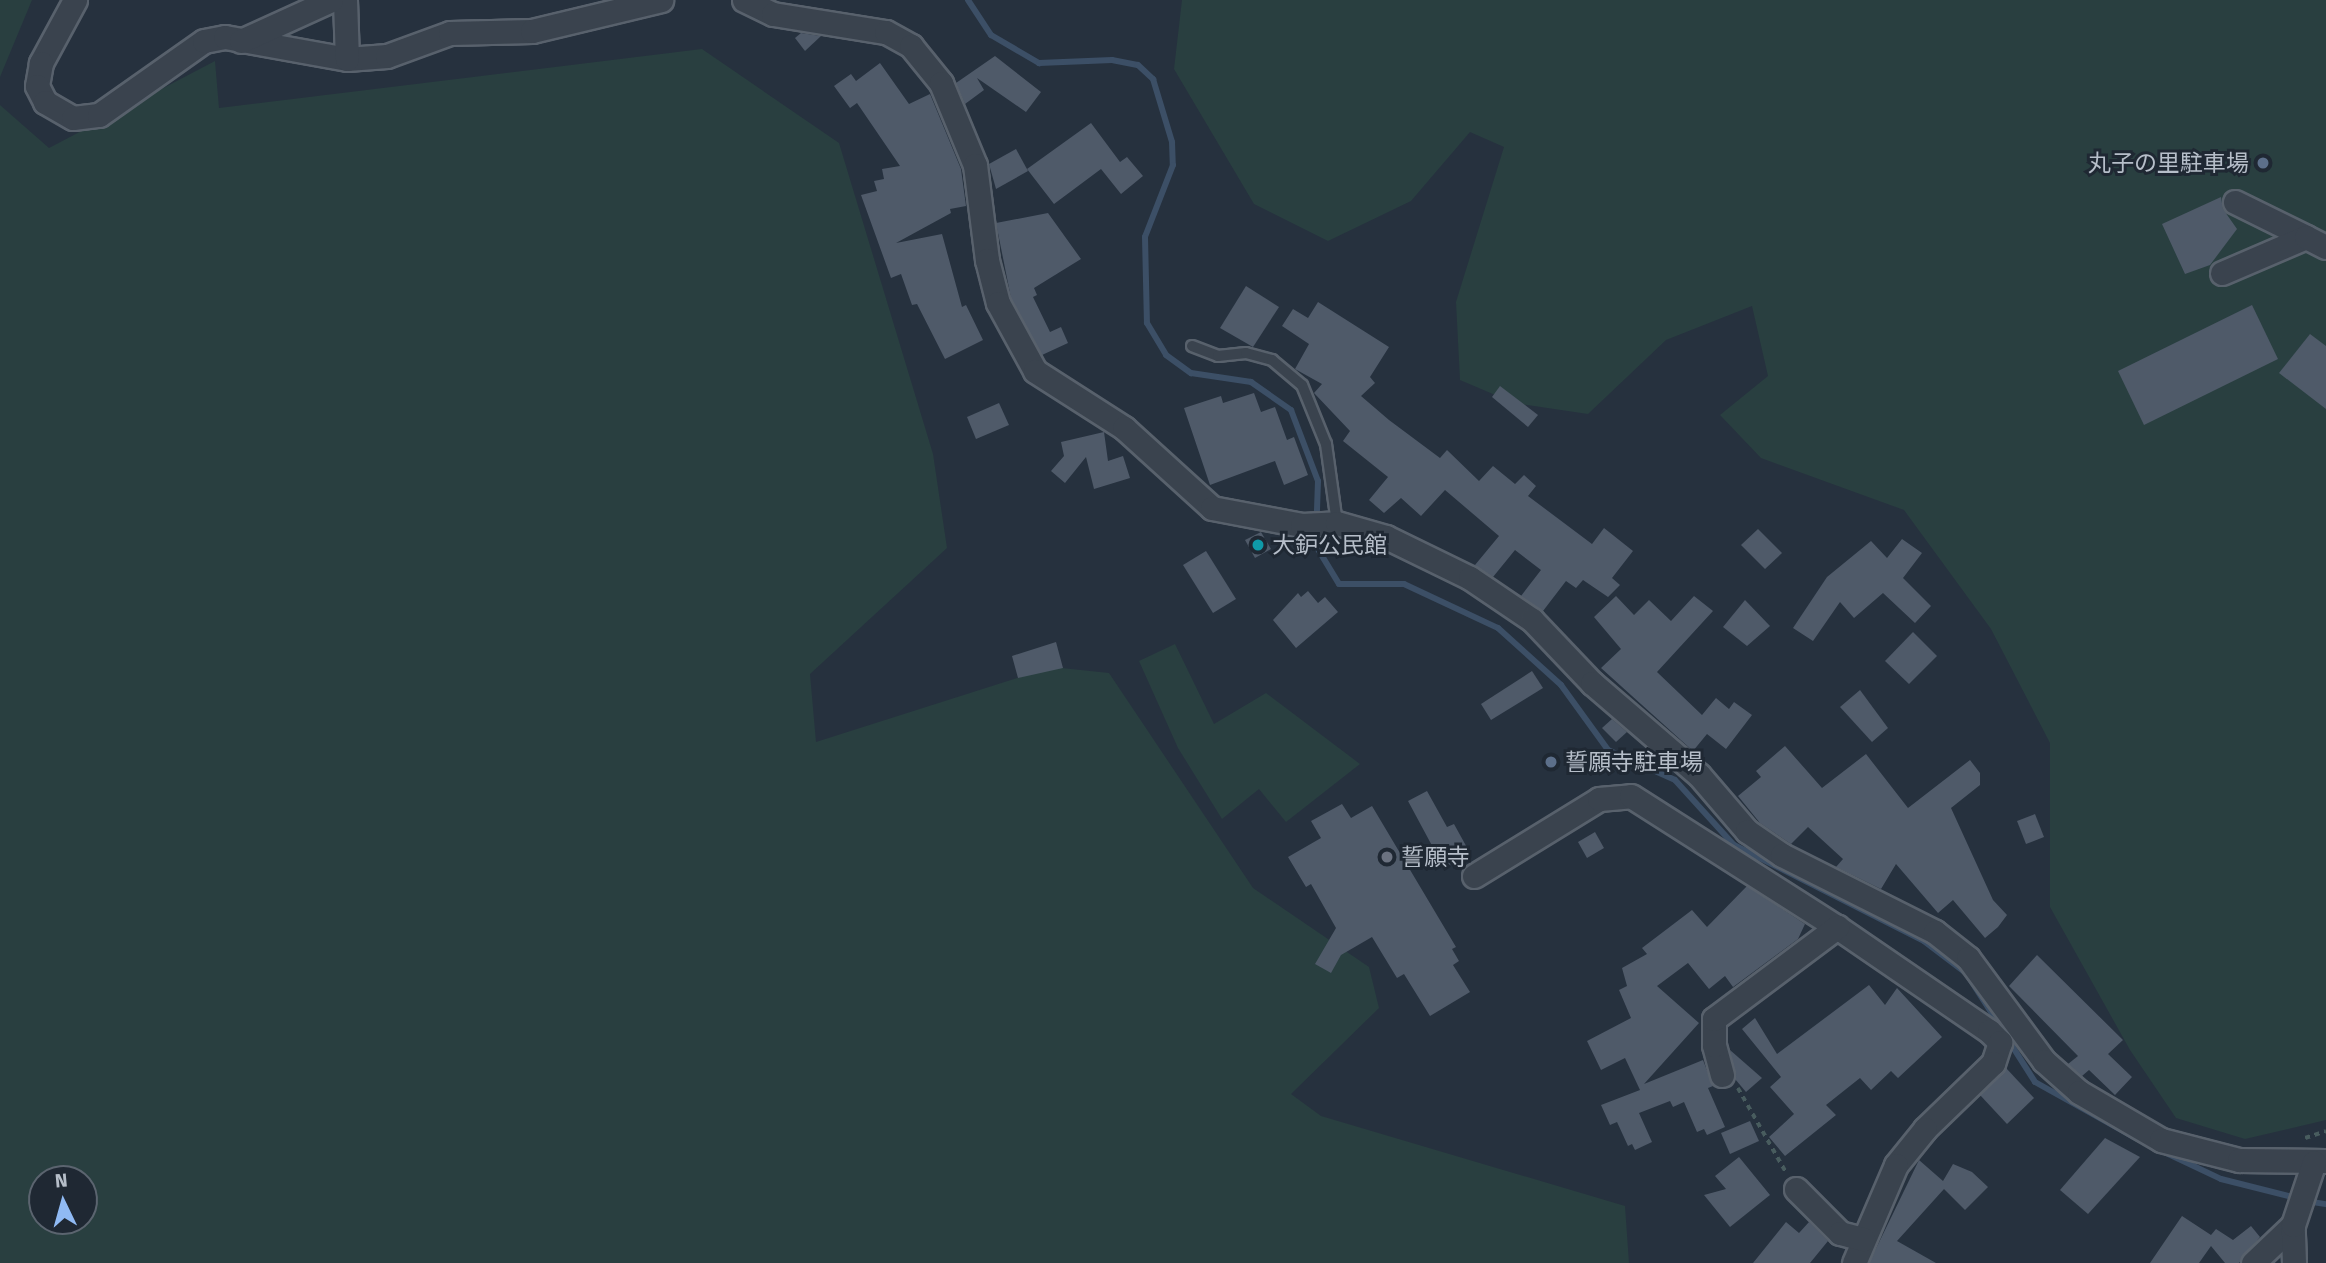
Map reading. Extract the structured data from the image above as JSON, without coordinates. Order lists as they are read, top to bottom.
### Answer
{
  "places": [
    "丸子の里駐車場",
    "大鈩公民館",
    "誓願寺駐車場",
    "誓願寺"
  ],
  "north": "top"
}
